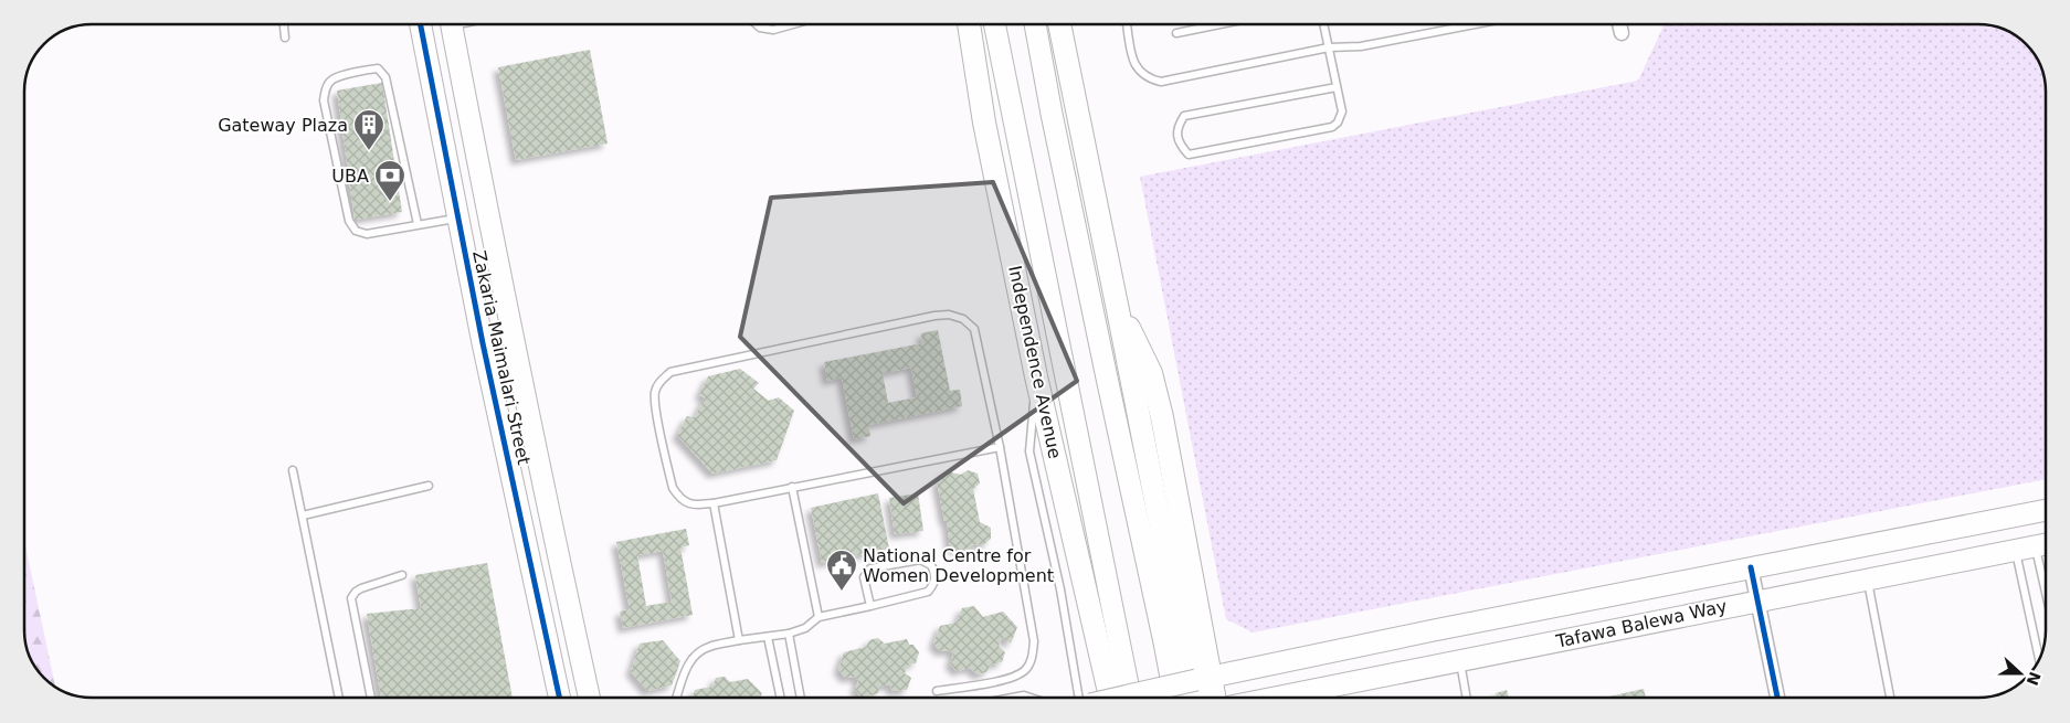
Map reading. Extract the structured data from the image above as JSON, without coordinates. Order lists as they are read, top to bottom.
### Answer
{
  "streets": {
    "main road": ["Zakaria Maimalari Street", "Independence Avenue", "Tafawa Balewa Way"]
  },
  "places": {
    "building": ["Gateway Plaza"],
    "bank": ["UBA"],
    "public building": ["National Centre for Women Development"]
  },
  "north": "right"
}
